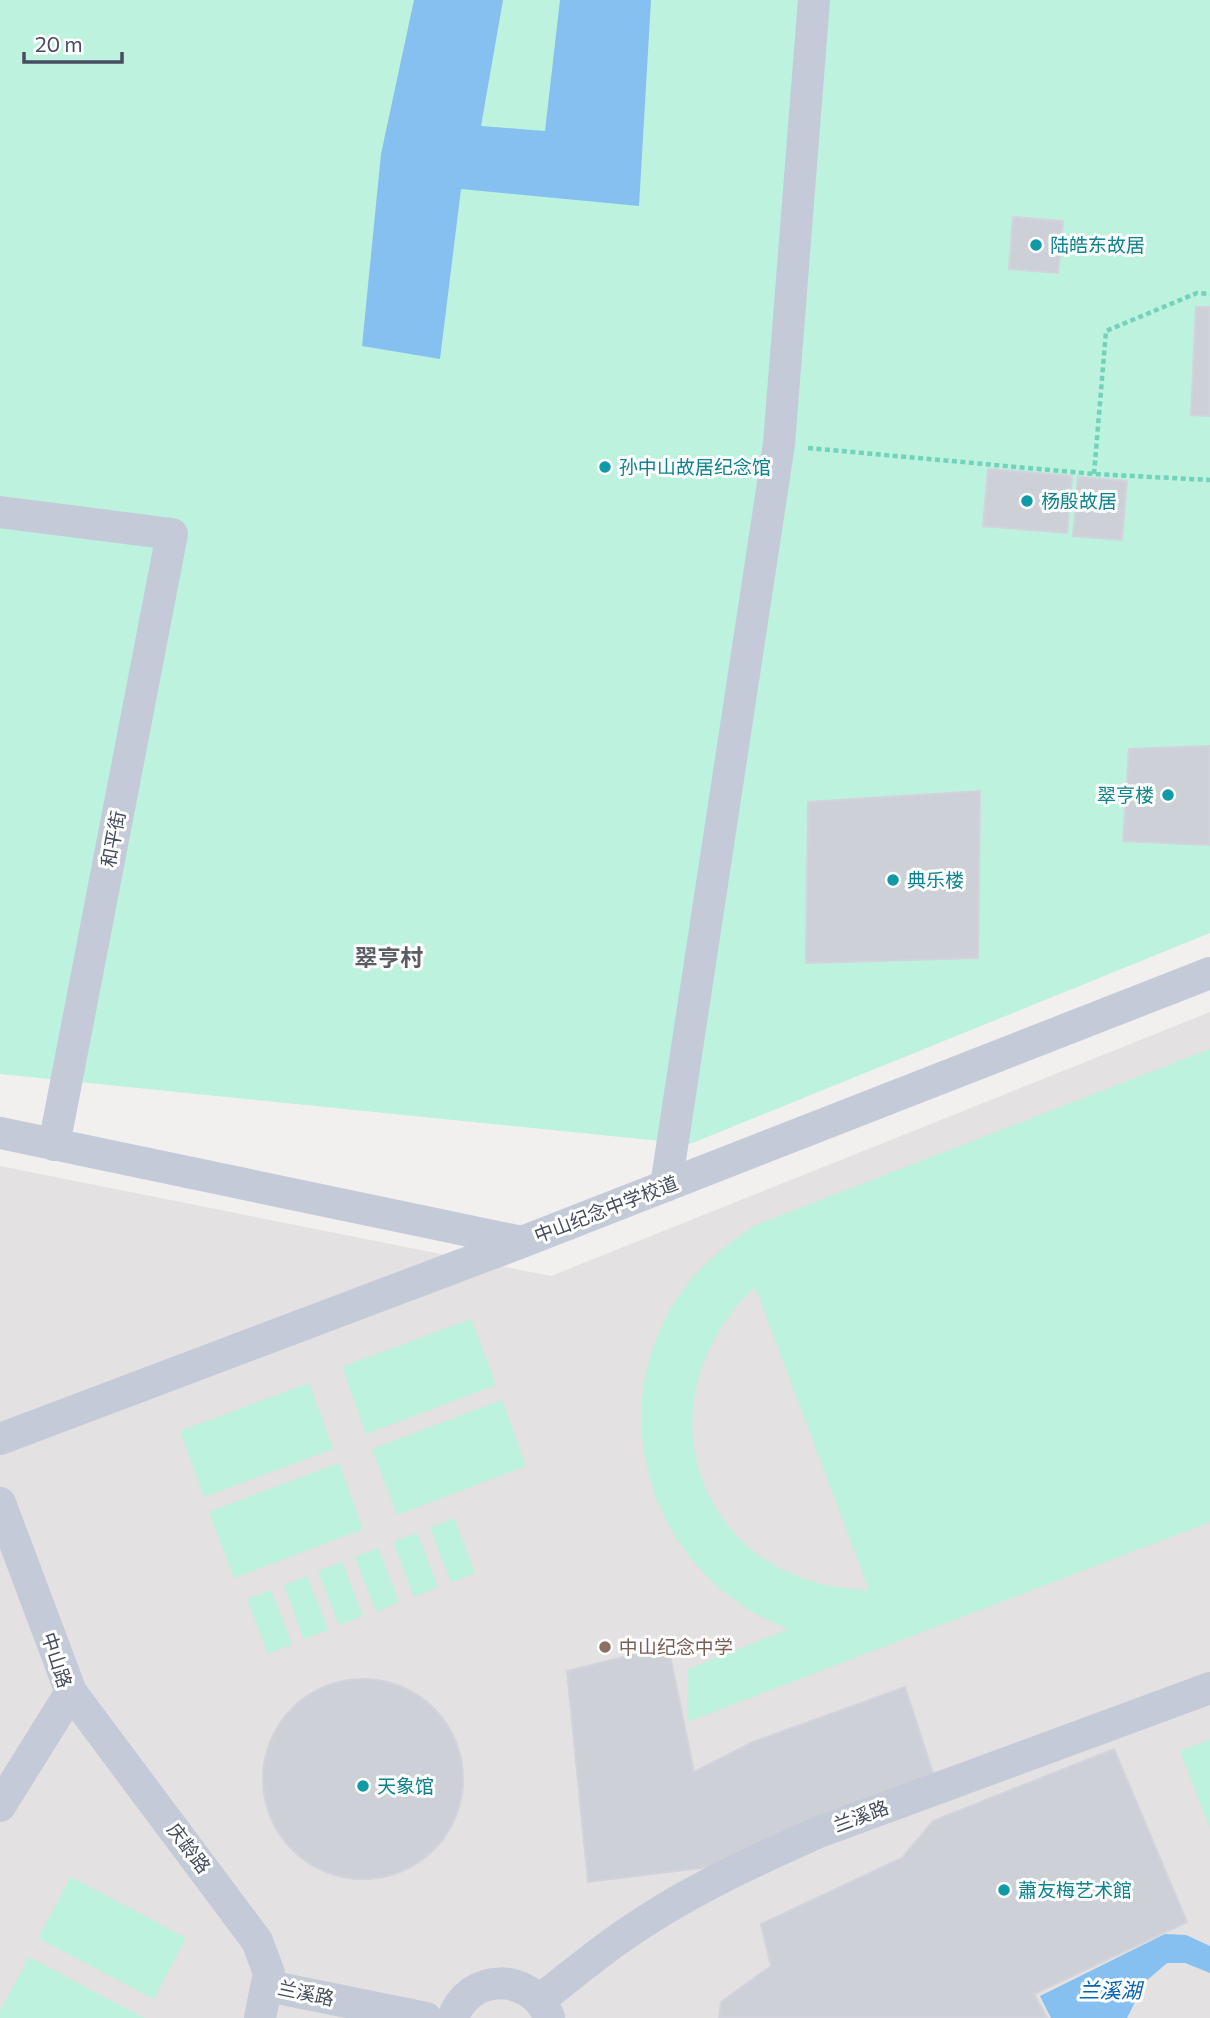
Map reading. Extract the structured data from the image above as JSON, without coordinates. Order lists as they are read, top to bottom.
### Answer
{
  "streets": {
    "street": [
      "和平街",
      "中山纪念中学校道",
      "中山路",
      "兰溪路",
      "庆龄路"
    ]
  },
  "crossings": [
    ["中山路", "庆龄路"],
    ["兰溪路", "庆龄路"]
  ],
  "districts": ["翠亨村"],
  "water": ["兰溪湖"],
  "places": [
    "陆皓东故居",
    "孙中山故居纪念馆",
    "杨殷故居",
    "翠亨楼",
    "典乐楼",
    "中山纪念中学",
    "天象馆",
    "蕭友梅艺术館"
  ],
  "scale_bar": "20 m"
}
